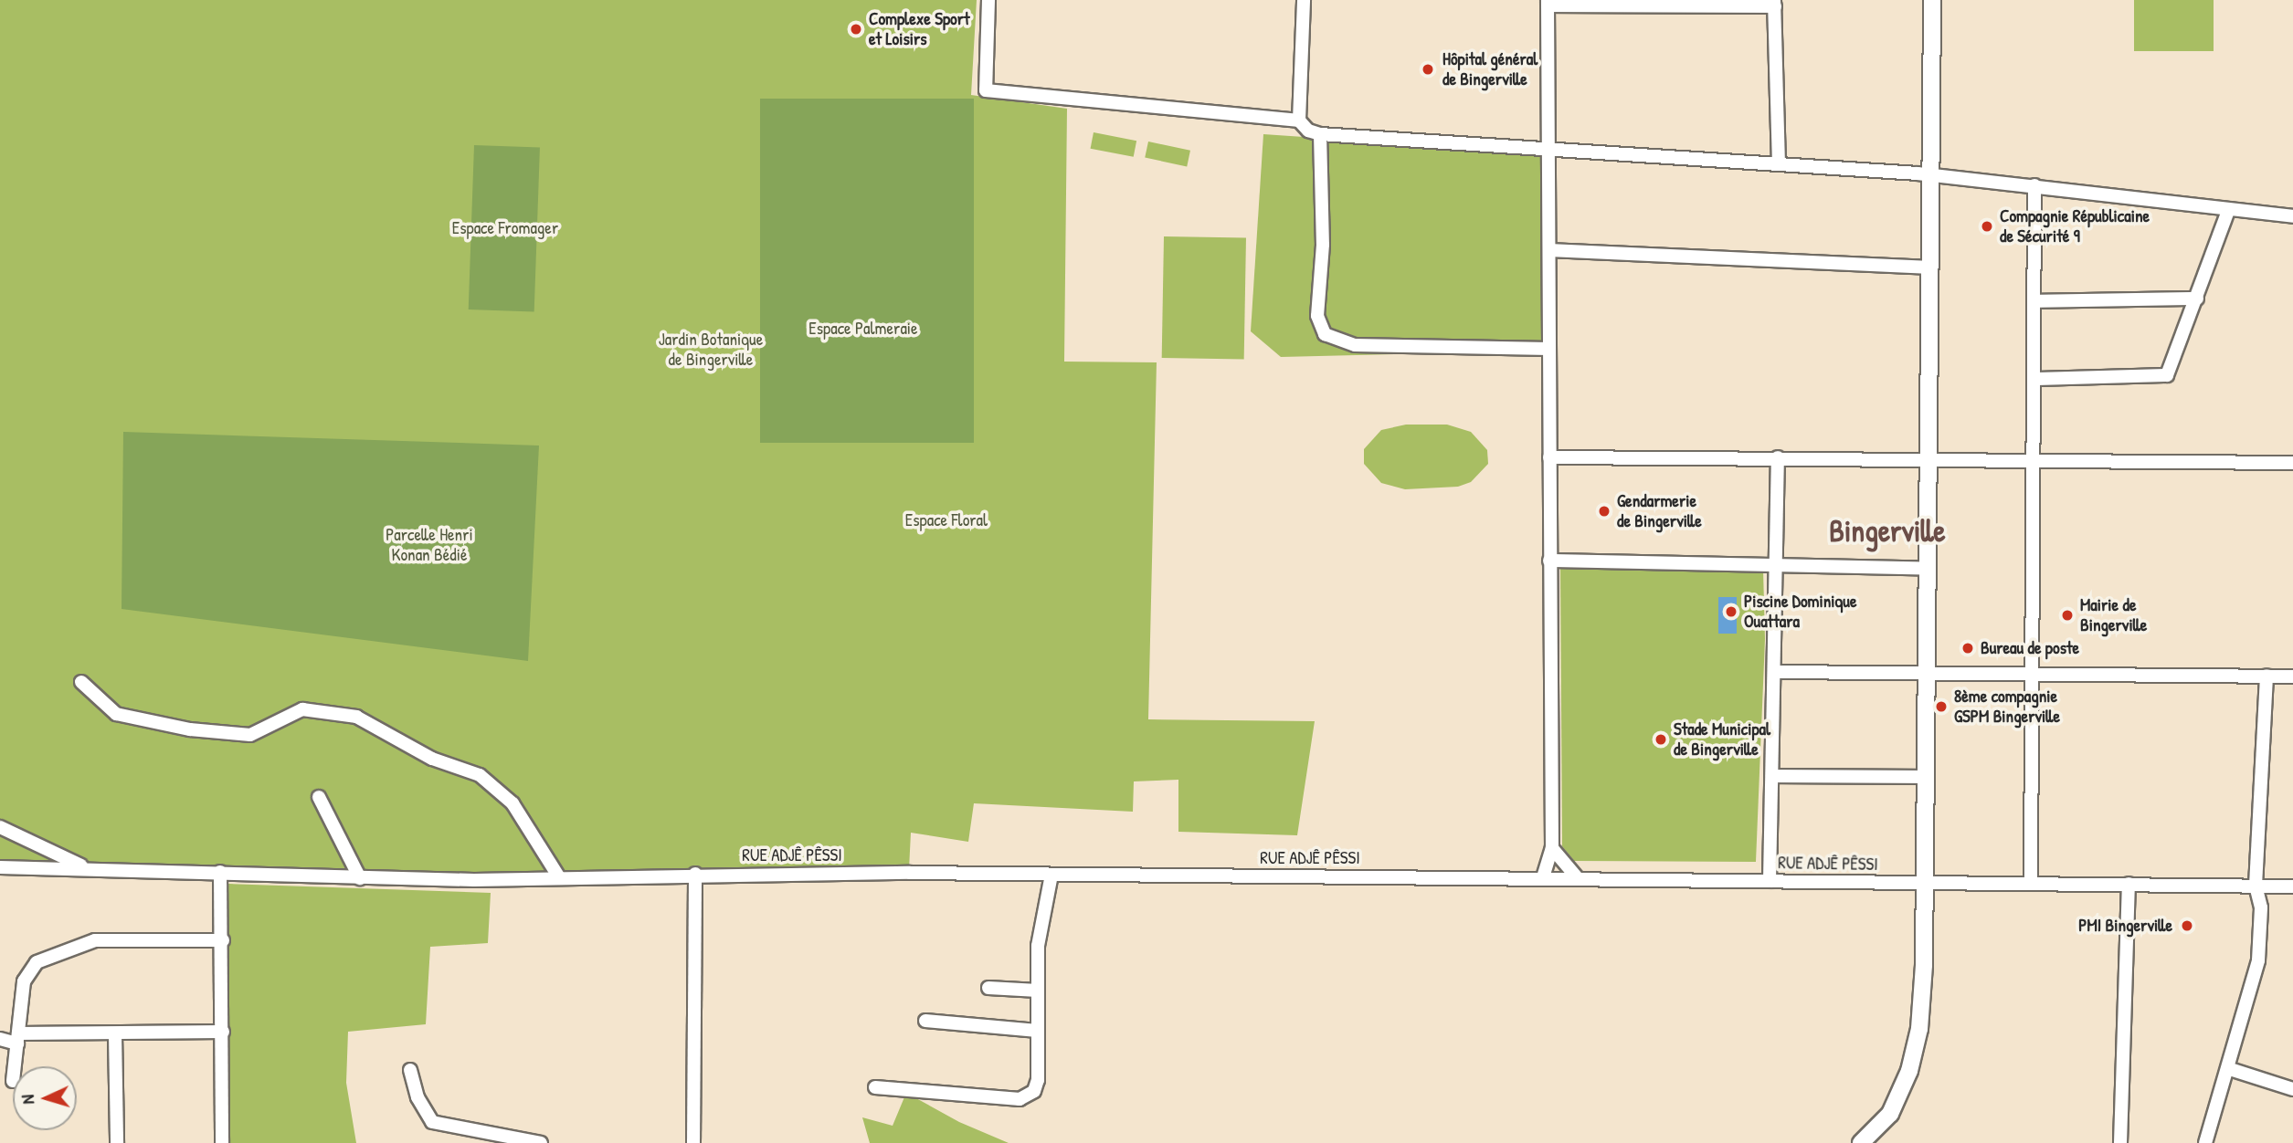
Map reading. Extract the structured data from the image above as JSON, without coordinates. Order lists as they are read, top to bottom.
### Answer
{
  "streets": {
    "street": ["RUE ADJÊ PÊSSI"]
  },
  "districts": ["Bingerville"],
  "parks": [
    "Espace Fromager",
    "Espace Palmeraie",
    "Jardin Botanique de Bingerville",
    "Espace Floral",
    "Parcelle Henri Konan Bédié"
  ],
  "places": [
    "Complexe Sport et Loisirs",
    "Hôpital général de Bingerville",
    "Compagnie Républicaine de Sécurité 9",
    "Gendarmerie de Bingerville",
    "Piscine Dominique Ouattara",
    "Mairie de Bingerville",
    "Bureau de poste",
    "8ème compagnie GSPM Bingerville",
    "Stade Municipal de Bingerville",
    "PMI Bingerville"
  ],
  "north": "left"
}
